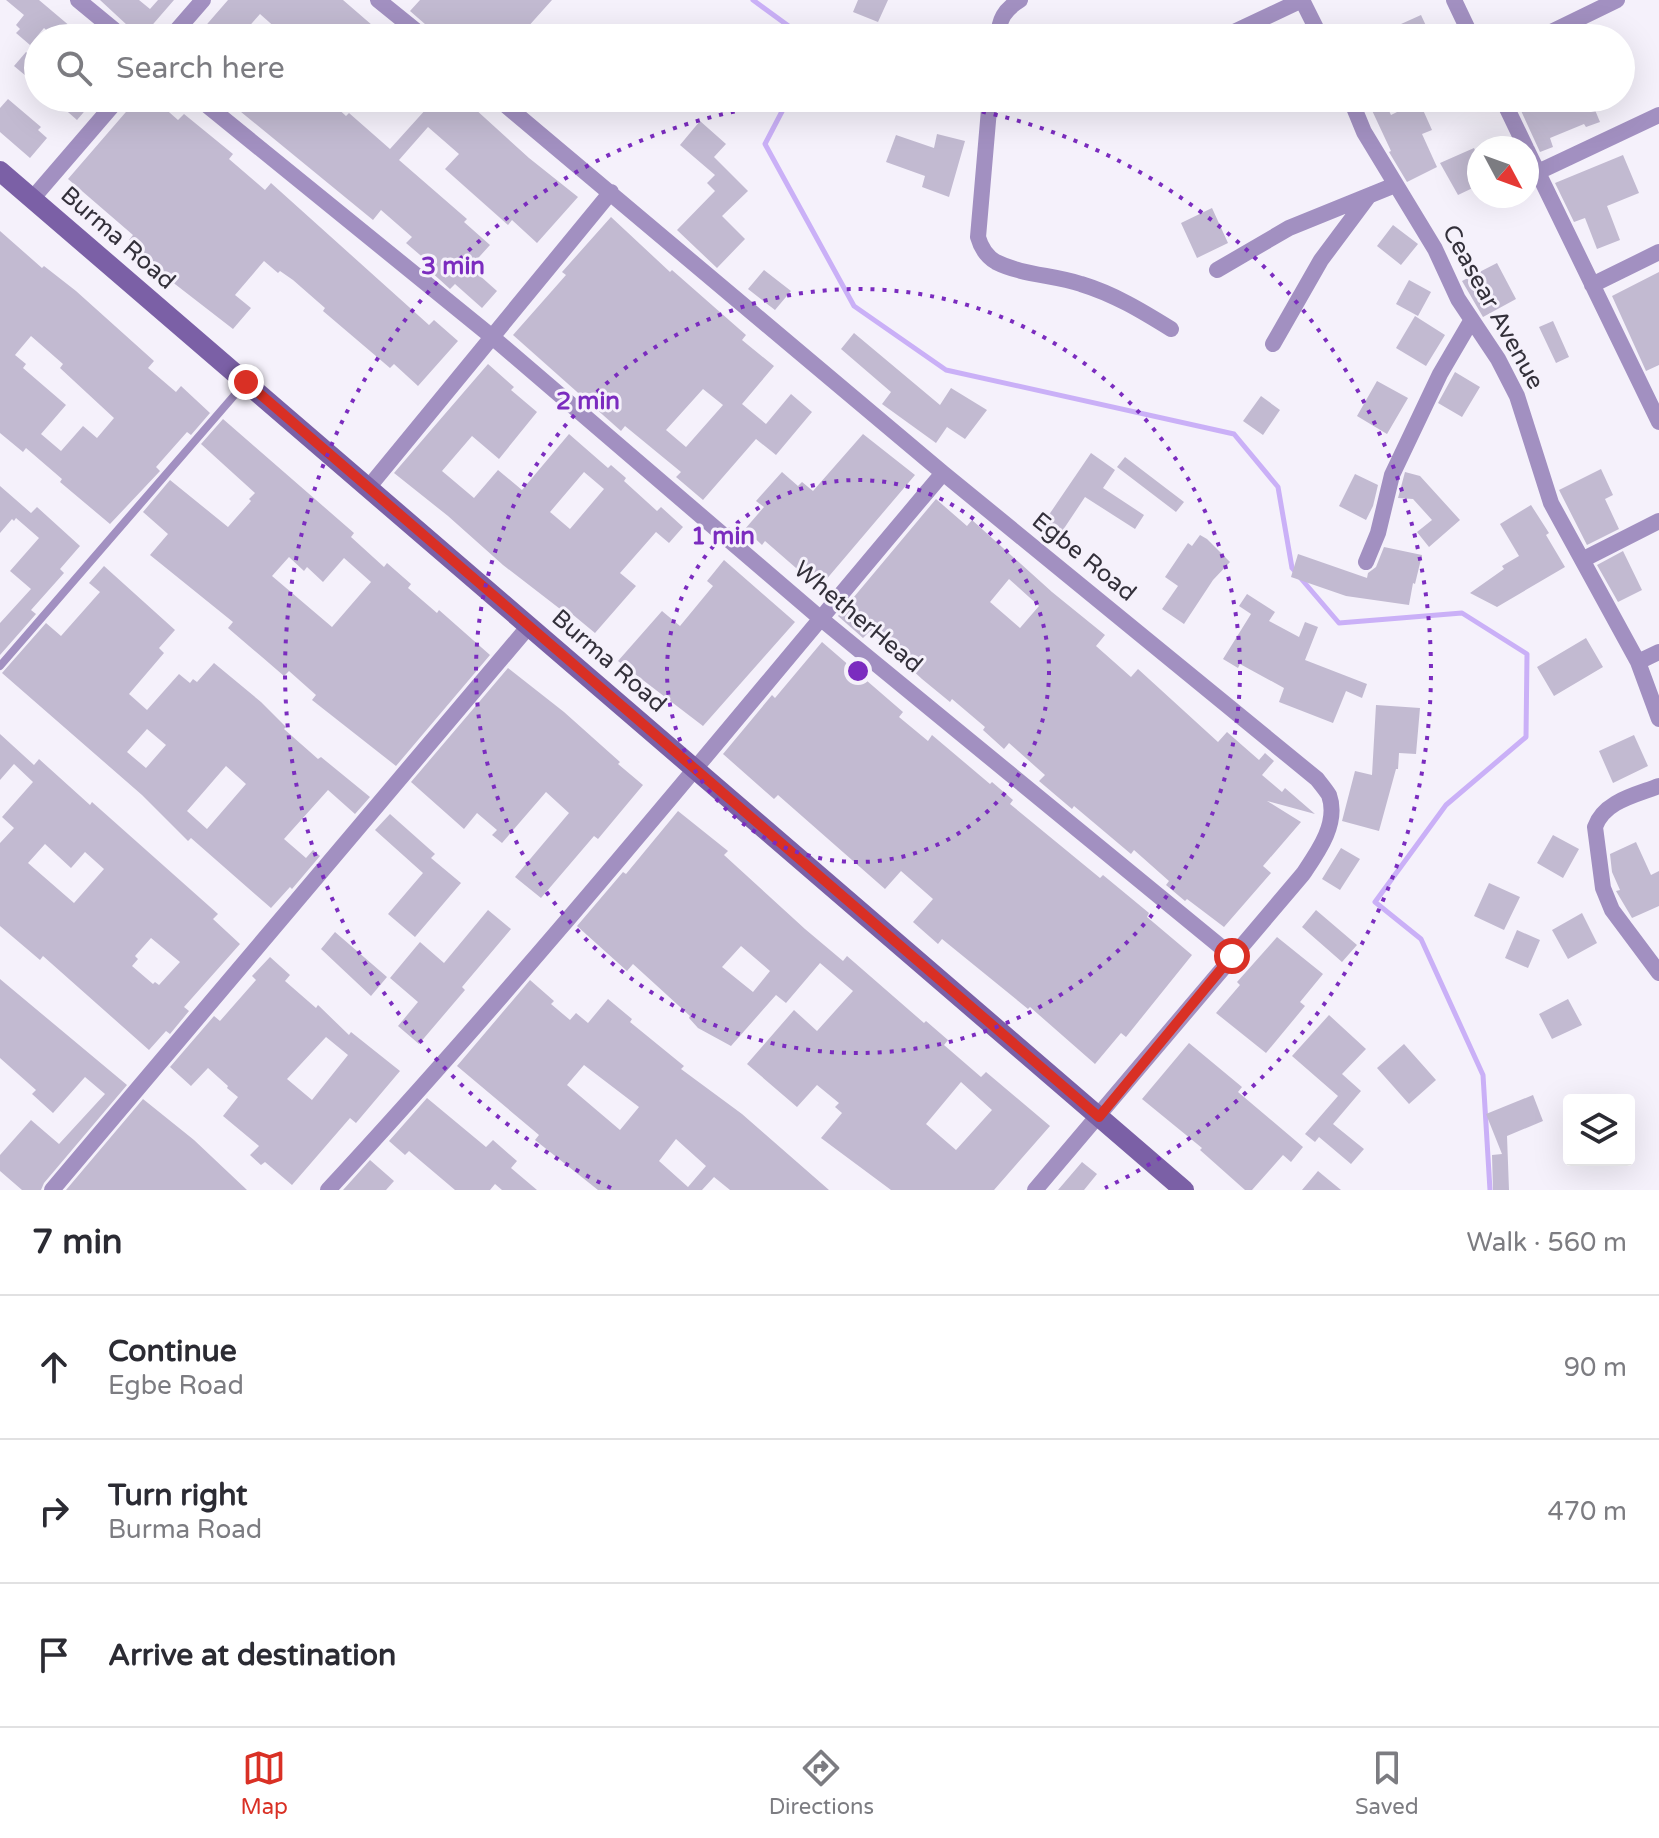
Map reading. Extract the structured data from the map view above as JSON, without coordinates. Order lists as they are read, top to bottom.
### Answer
{
  "streets": {
    "street": [
      "Burma Road",
      "Ceasear Avenue",
      "Egbe Road",
      "WhetherHead"
    ]
  },
  "crossings": [
    ["Burma Road", "Egbe Road"],
    ["Egbe Road", "WhetherHead"]
  ],
  "north": "bottom right",
  "page": {
    "search": "Search here",
    "heading": ["7 min", "Walk · 560 m"],
    "list": [
      ["Continue", "Egbe Road", "90 m"],
      ["Turn right", "Burma Road", "470 m"],
      "Arrive at destination"
    ],
    "nav": ["Map", "Directions", "Saved"]
  },
  "rings": ["3 min", "2 min", "1 min"]
}
